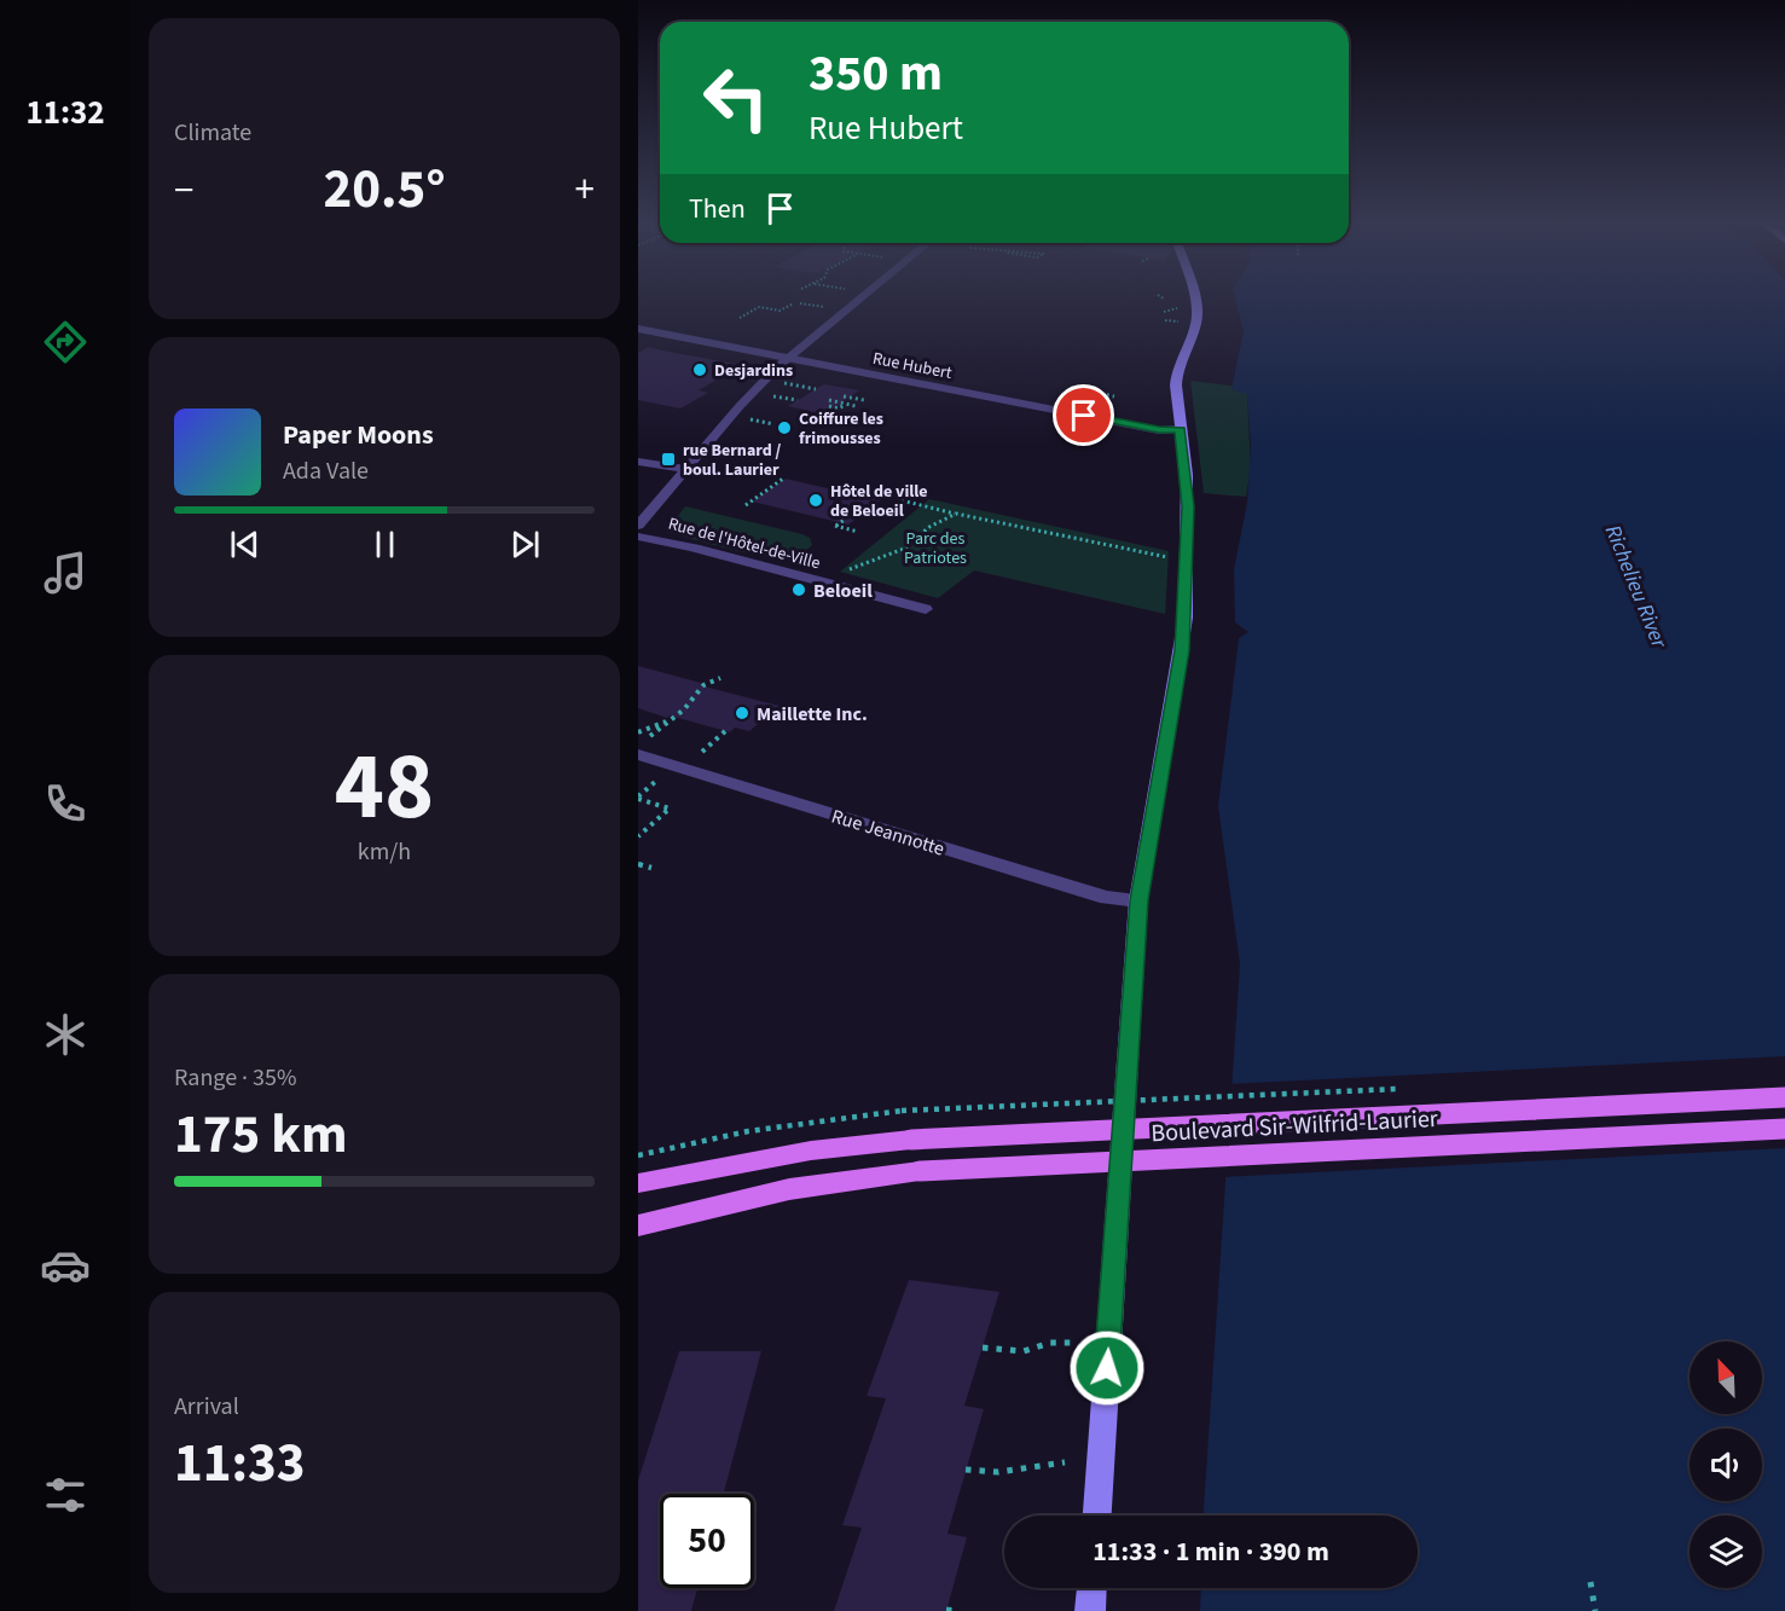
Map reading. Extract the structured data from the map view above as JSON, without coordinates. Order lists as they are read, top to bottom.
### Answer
{
  "streets": {
    "main road": ["Boulevard Sir-Wilfrid-Laurier"],
    "street": ["Rue Hubert", "Rue de l'Hôtel-de-Ville", "Rue Jeannotte"]
  },
  "water": ["Richelieu River"],
  "parks": ["Parc des Patriotes"],
  "places": {
    "other": [
      "Desjardins",
      "Coiffure les frimousses",
      "Hôtel de ville de Beloeil",
      "Beloeil",
      "Maillette Inc."
    ],
    "transit": ["rue Bernard / boul. Laurier"]
  },
  "north": "top left",
  "page": {
    "tabs": "11:32",
    "tile": [
      "Climate",
      ["48", "km/h"],
      ["Range · 35%", "175 km"],
      ["Arrival", "11:33"]
    ],
    "turn": ["350 m", "Rue Hubert"],
    "heat": ["−", "20.5°", "+"],
    "then": "Then",
    "song": ["Paper Moons", "Ada Vale"],
    "limit": "50",
    "trip": "11:33 · 1 min · 390 m"
  }
}
